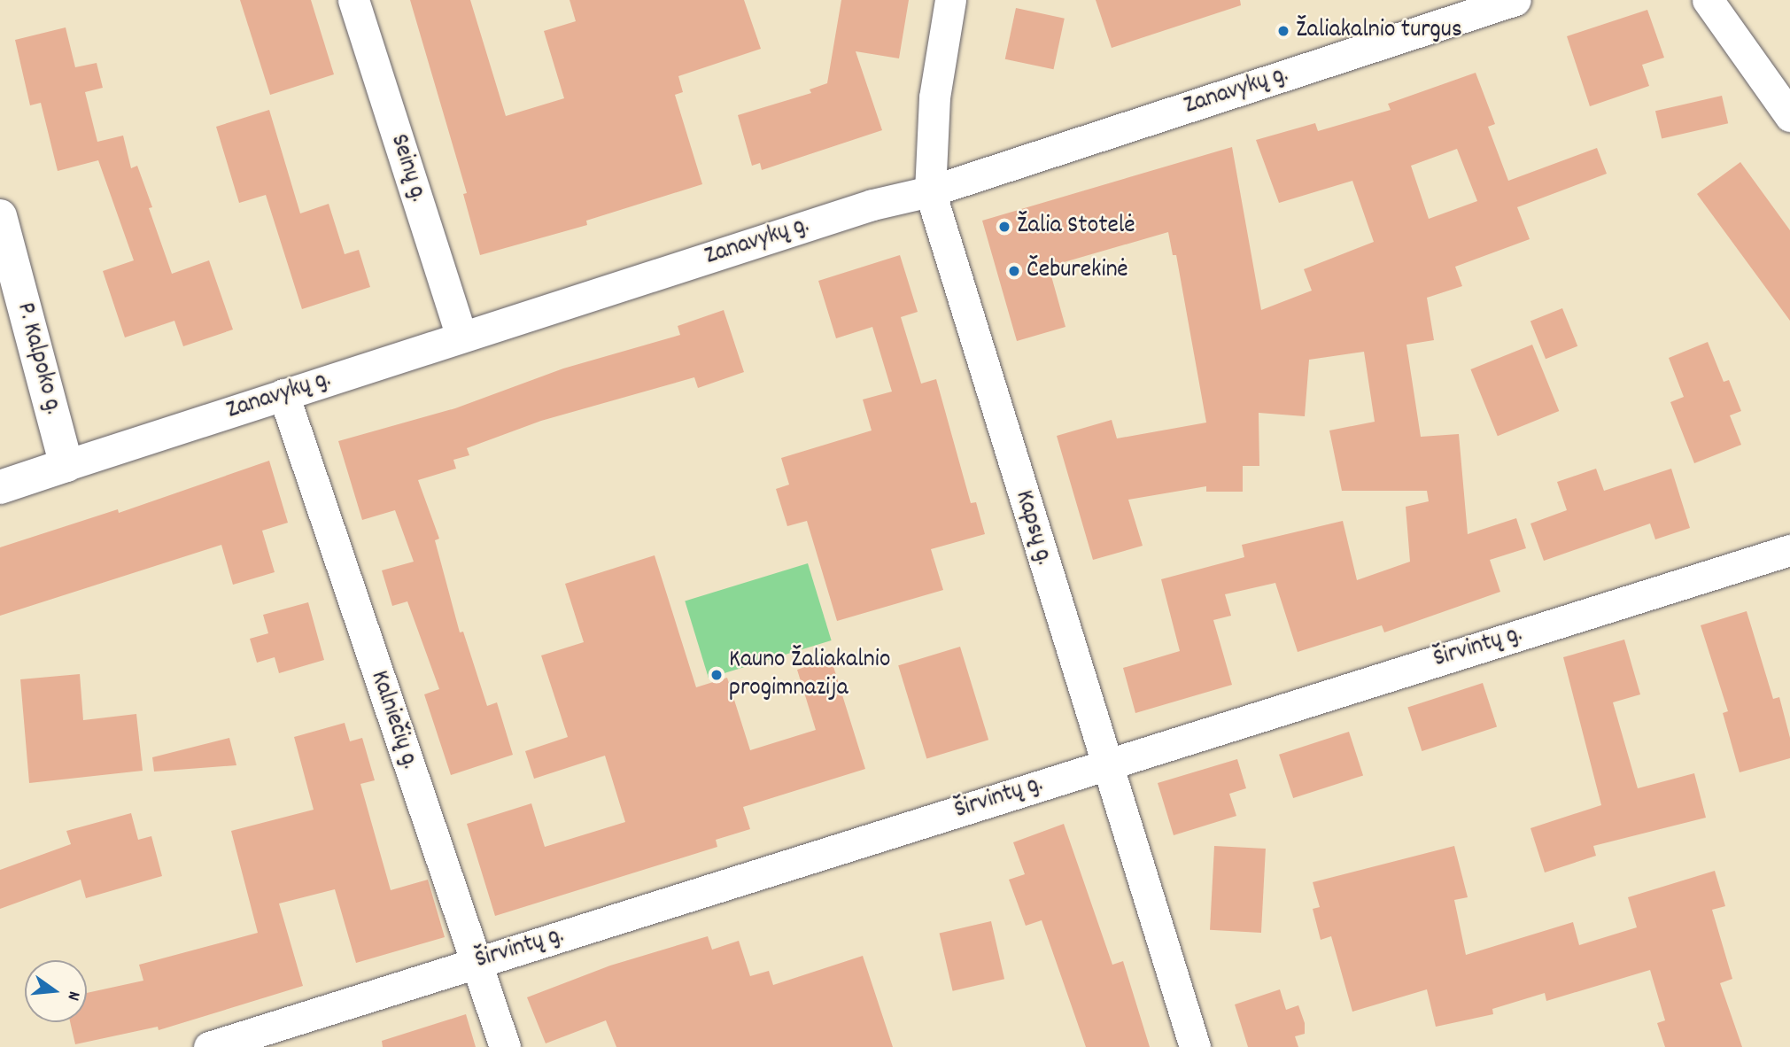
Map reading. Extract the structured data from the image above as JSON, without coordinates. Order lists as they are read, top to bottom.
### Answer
{
  "streets": {
    "street": [
      "Zanavykų g.",
      "Seinų g.",
      "P. Kalpoko g.",
      "Kapsų g.",
      "Širvintų g.",
      "Kalniečių g."
    ]
  },
  "crossings": [
    ["Zanavykų g.", "Seinų g."],
    ["Zanavykų g.", "P. Kalpoko g."],
    ["Zanavykų g.", "Kapsų g."],
    ["Zanavykų g.", "Kalniečių g."],
    ["Kapsų g.", "Širvintų g."],
    ["Širvintų g.", "Kalniečių g."]
  ],
  "places": [
    "Žaliakalnio turgus",
    "Žalia Stotelė",
    "Čeburekinė",
    "Kauno Žaliakalnio progimnazija"
  ],
  "north": "right"
}
